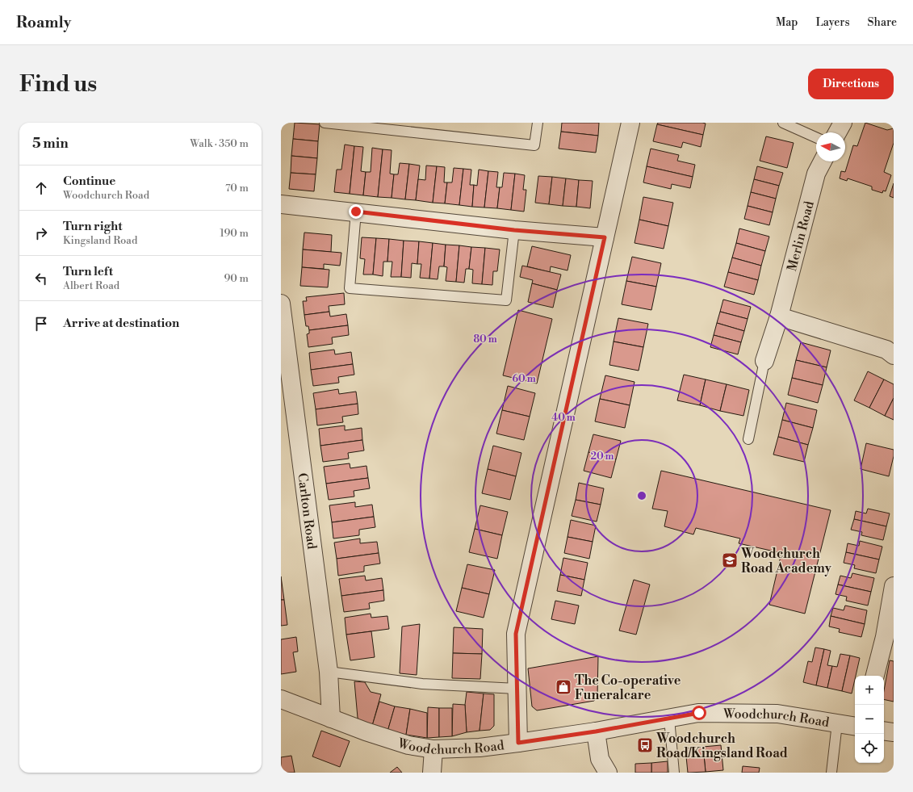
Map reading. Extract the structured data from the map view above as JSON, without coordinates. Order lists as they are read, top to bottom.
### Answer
{
  "streets": {
    "street": ["Merlin Road", "Carlton Road", "Woodchurch Road"]
  },
  "crossings": [
    ["Carlton Road", "Woodchurch Road"]
  ],
  "places": {
    "school or university": ["Woodchurch Road Academy"],
    "shop": ["The Co-operative Funeralcare"],
    "bus stop": ["Woodchurch Road/Kingsland Road"]
  },
  "north": "left",
  "page": {
    "header": "Roamly",
    "nav": ["Map", "Layers", "Share"],
    "buttons": "Directions",
    "title": "Find us",
    "heading": ["5 min", "Walk · 350 m"],
    "list": [
      ["Continue", "Woodchurch Road", "70 m"],
      ["Turn right", "Kingsland Road", "190 m"],
      ["Turn left", "Albert Road", "90 m"],
      "Arrive at destination"
    ],
    "map_buttons": ["+", "−"]
  },
  "rings": [
    "80 m",
    "60 m",
    "40 m",
    "20 m"
  ]
}
